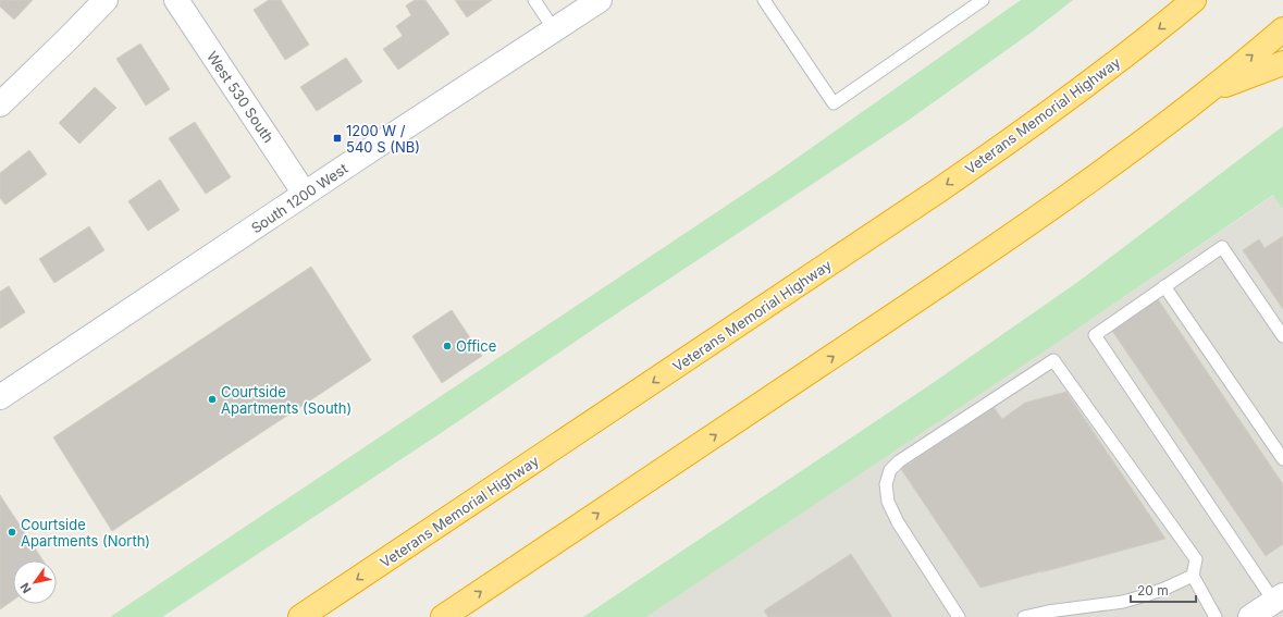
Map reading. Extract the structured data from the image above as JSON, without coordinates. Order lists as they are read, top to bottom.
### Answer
{
  "streets": {
    "highway": ["Veterans Memorial Highway"],
    "main road": ["West 530 South", "South 1200 West"]
  },
  "crossings": [
    ["West 530 South", "South 1200 West"]
  ],
  "places": {
    "transit": ["1200 W / 540 S (NB)"],
    "other": ["Office", "Courtside Apartments (South)", "Courtside Apartments (North)"]
  },
  "scale_bar": "20 m",
  "north": "bottom left"
}
